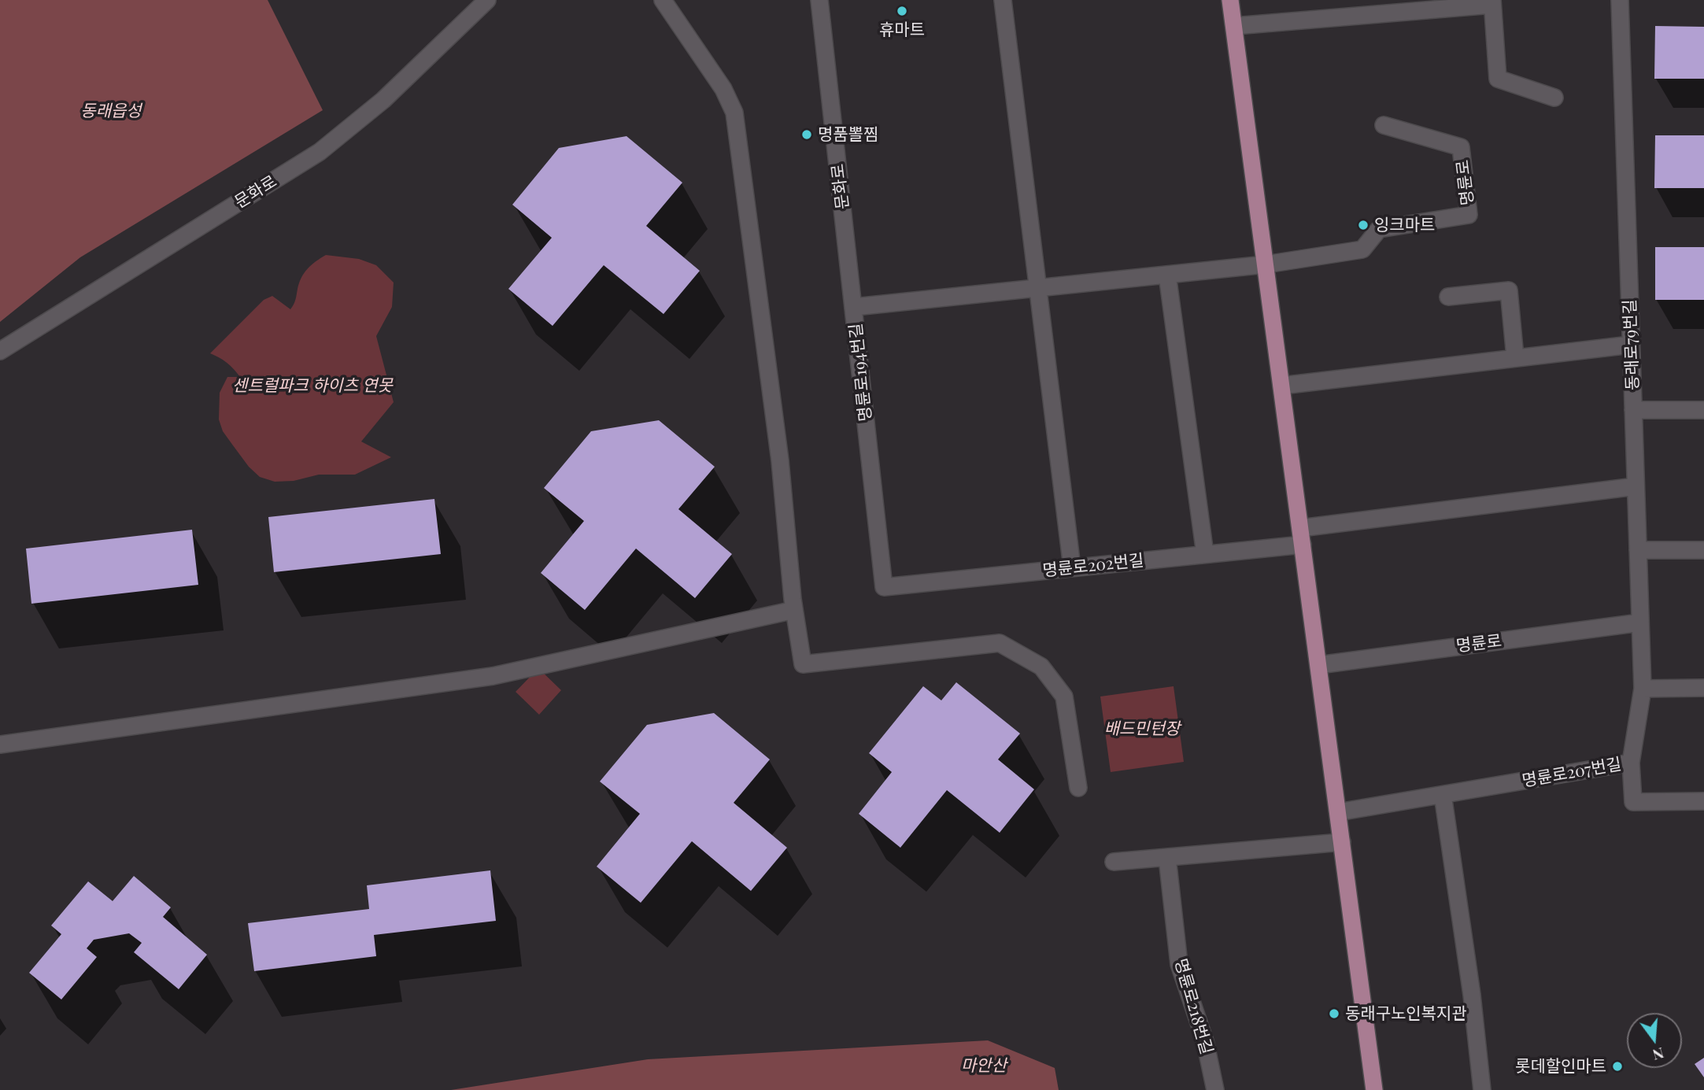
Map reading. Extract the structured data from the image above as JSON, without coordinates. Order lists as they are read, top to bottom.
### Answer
{
  "streets": {
    "street": [
      "명륜로",
      "문화로",
      "동래로79번길",
      "명륜로194번길",
      "명륜로202번길",
      "명륜로207번길",
      "명륜로218번길"
    ]
  },
  "crossings": [
    ["명륜로", "동래로79번길"],
    ["명륜로", "명륜로194번길"],
    ["문화로", "명륜로194번길"],
    ["동래로79번길", "명륜로207번길"],
    ["명륜로194번길", "명륜로202번길"]
  ],
  "parks": [
    "동래읍성",
    "센트럴파크 하이츠 연못",
    "배드민턴장",
    "마안산"
  ],
  "places": [
    "휴마트",
    "명품뽈찜",
    "잉크마트",
    "동래구노인복지관",
    "롯데할인마트"
  ],
  "north": "bottom"
}
